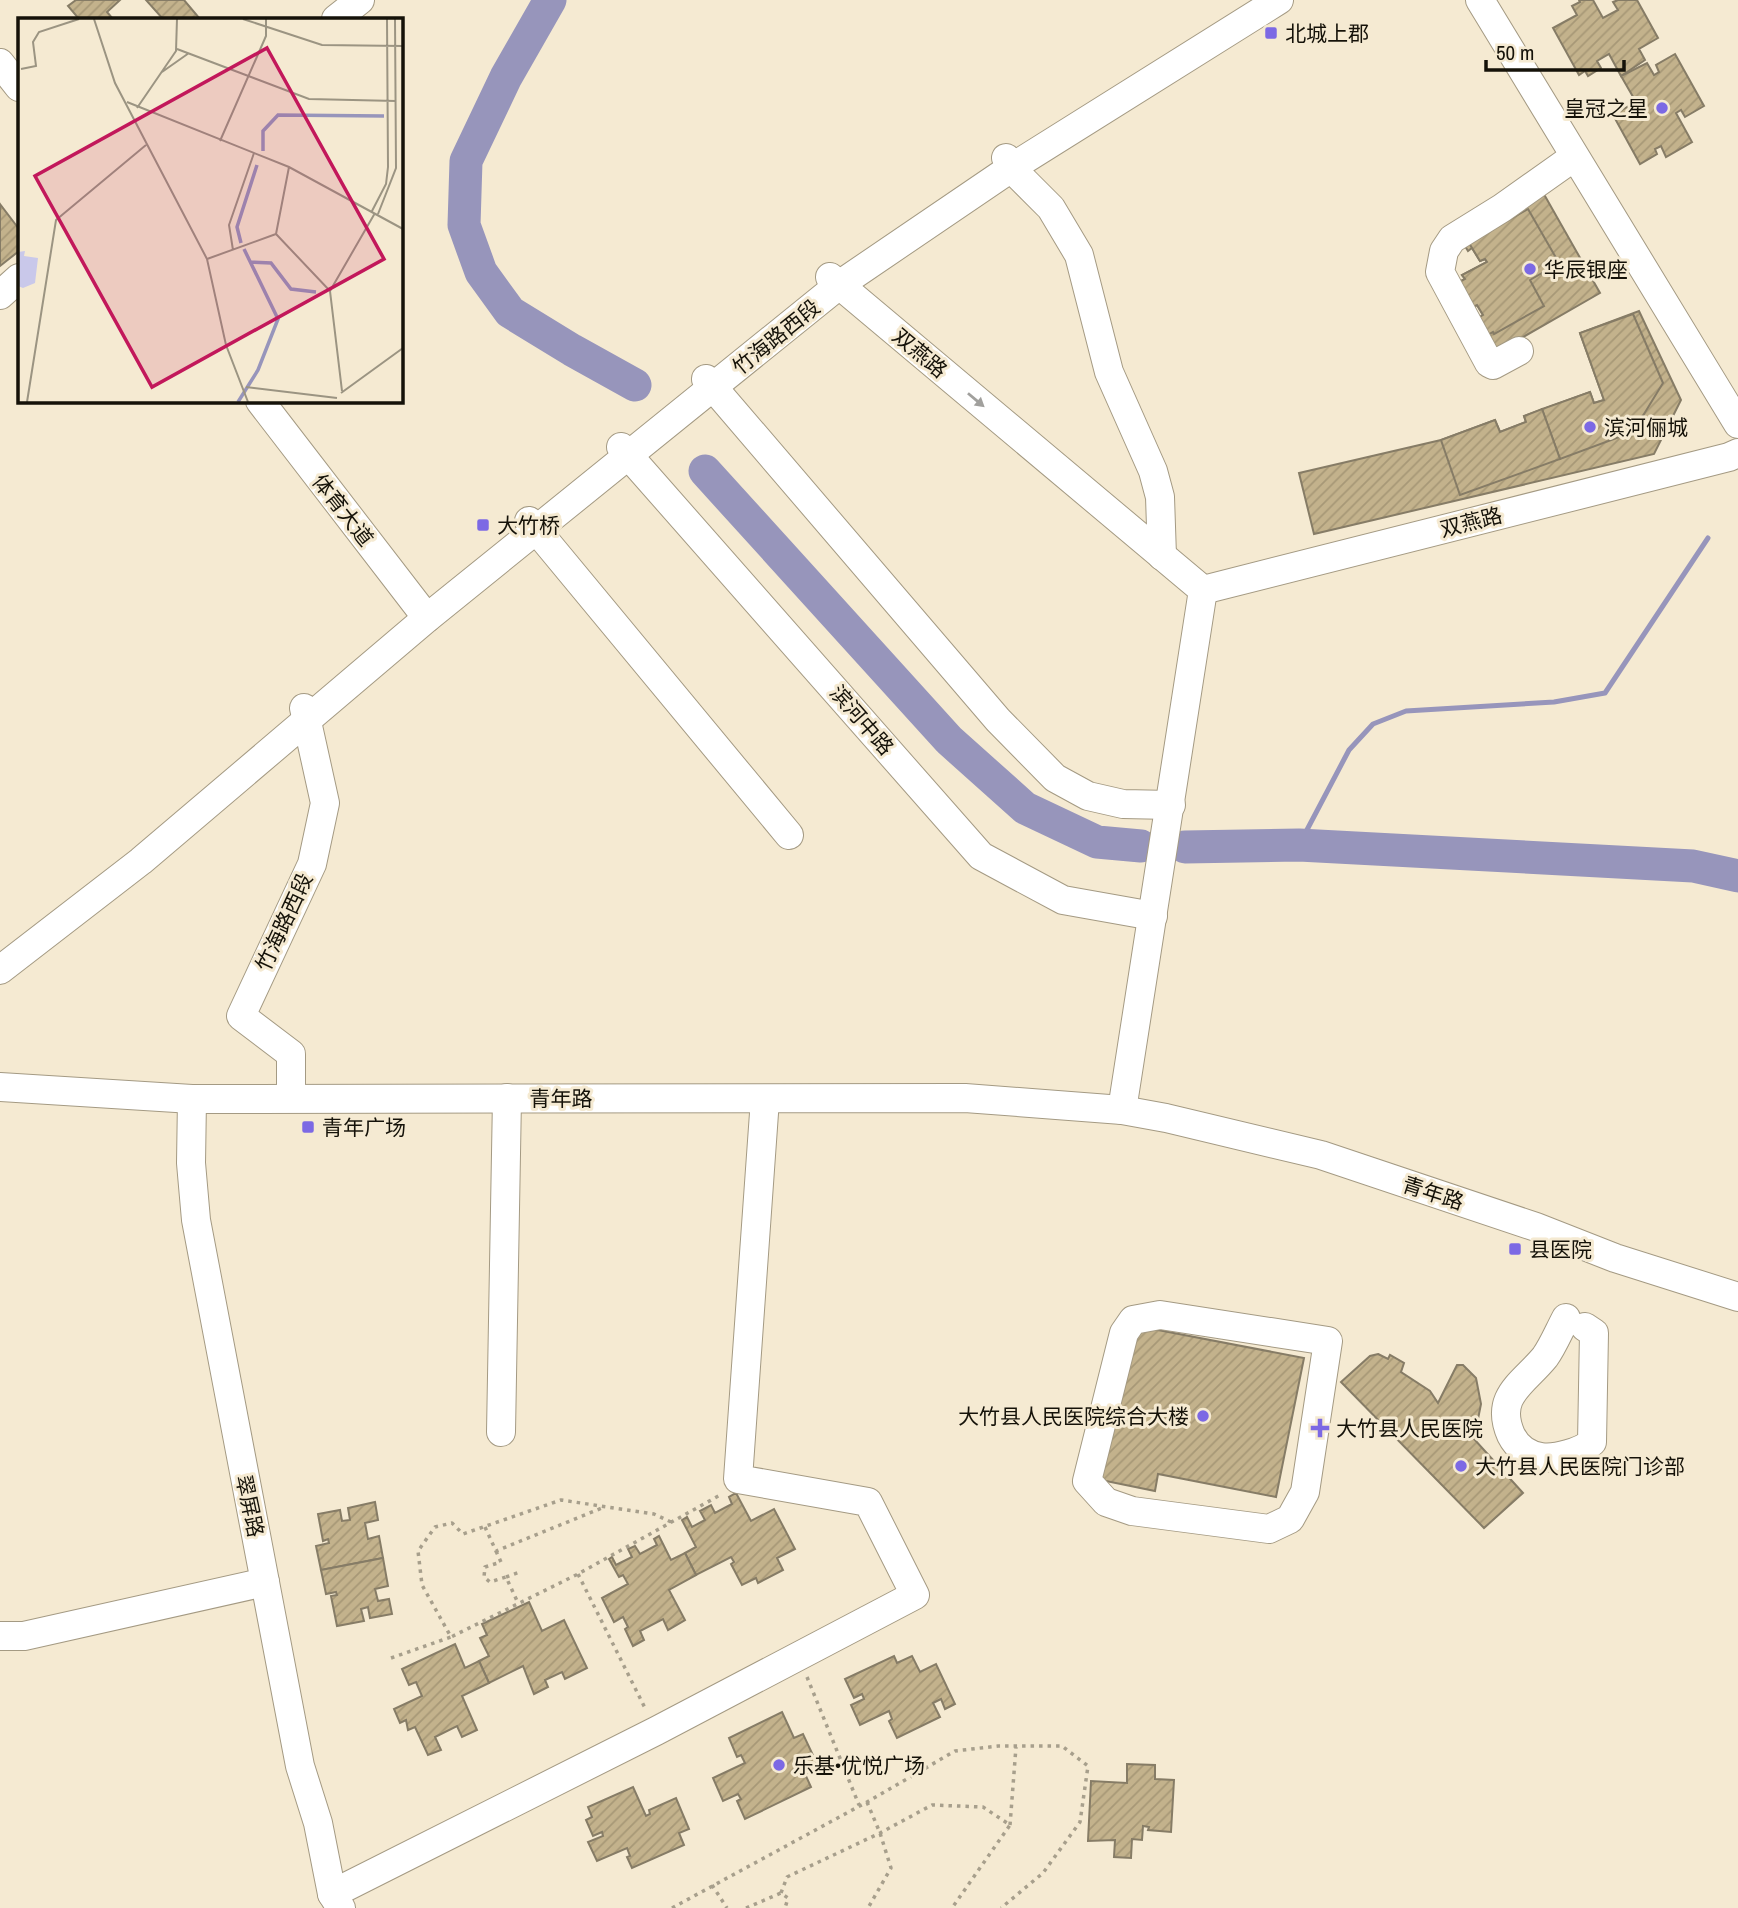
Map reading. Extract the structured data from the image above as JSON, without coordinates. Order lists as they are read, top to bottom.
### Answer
{
  "streets": {
    "street": [
      "竹海路西段",
      "双燕路",
      "体育大道",
      "滨河中路",
      "青年路",
      "翠屏路"
    ]
  },
  "crossings": [
    ["竹海路西段", "双燕路"],
    ["竹海路西段", "体育大道"],
    ["竹海路西段", "滨河中路"],
    ["竹海路西段", "青年路"],
    ["青年路", "翠屏路"]
  ],
  "places": {
    "transit": [
      "北城上郡",
      "大竹桥",
      "青年广场",
      "县医院"
    ],
    "other": [
      "皇冠之星",
      "华辰银座",
      "滨河俪城",
      "大竹县人民医院综合大楼",
      "大竹县人民医院门诊部",
      "乐基•优悦广场"
    ],
    "health": ["大竹县人民医院"]
  },
  "scale_bar": "50 m"
}
